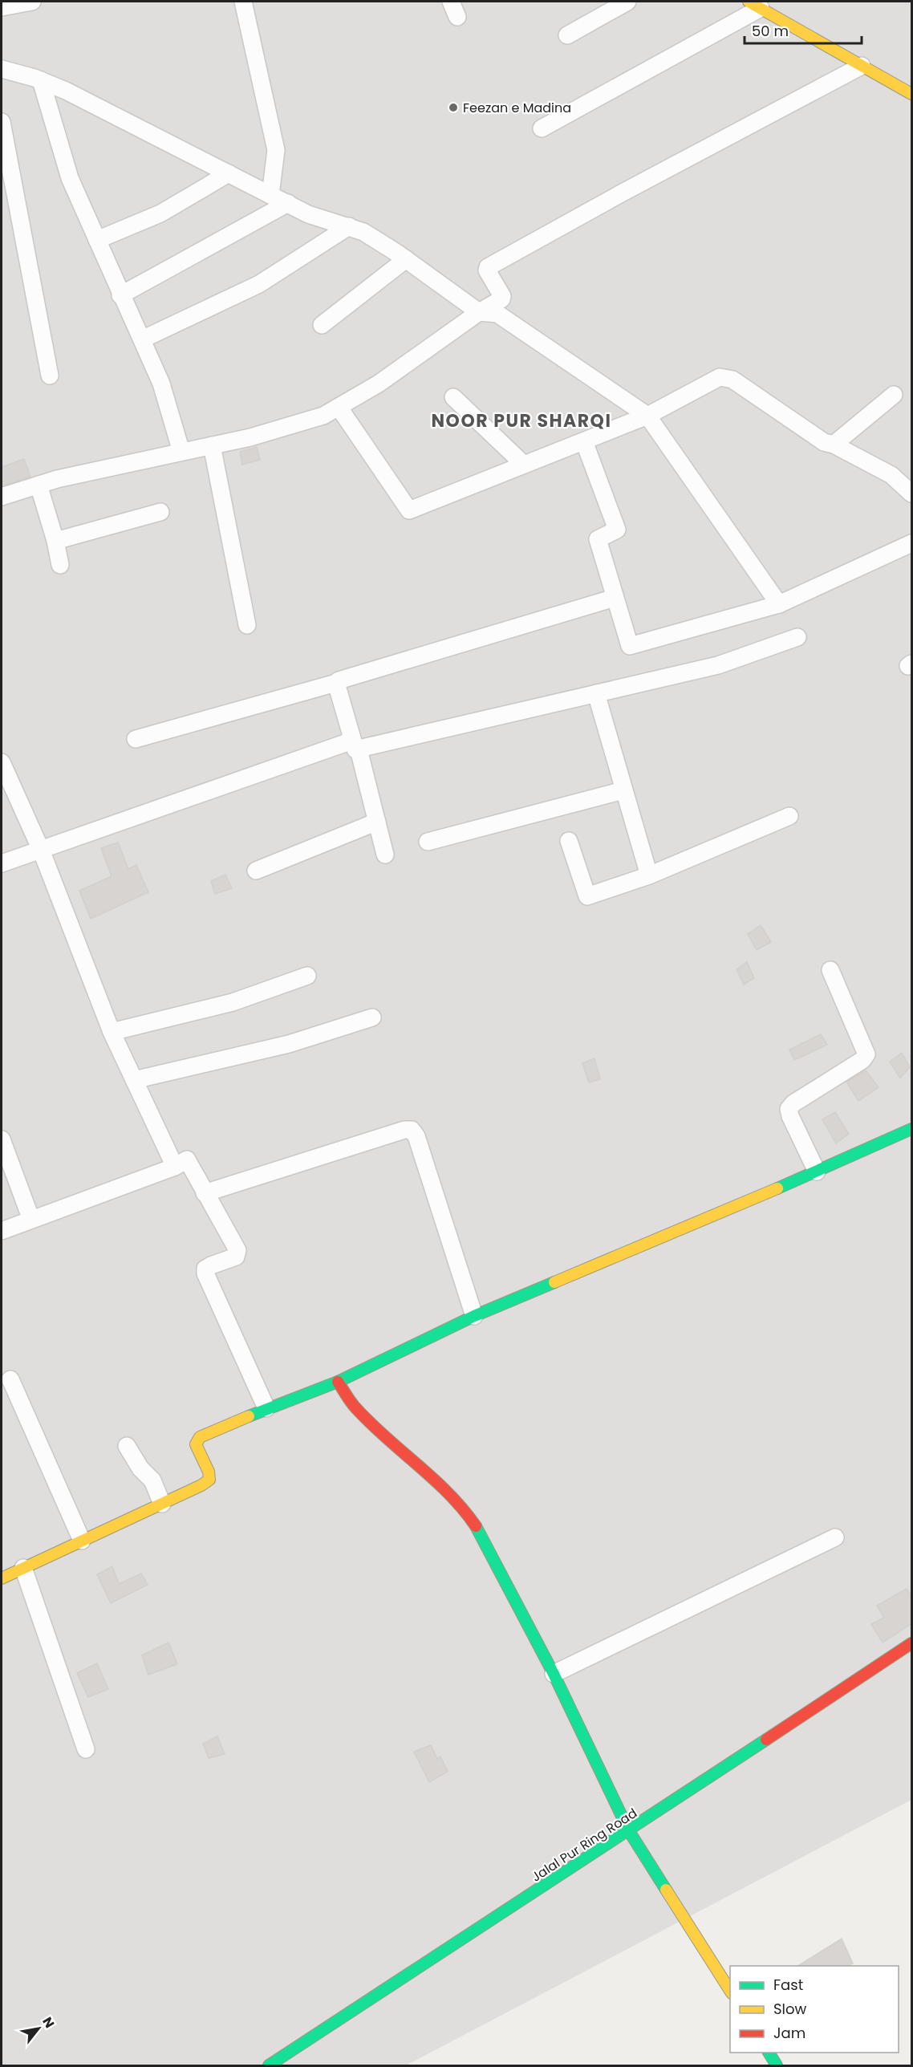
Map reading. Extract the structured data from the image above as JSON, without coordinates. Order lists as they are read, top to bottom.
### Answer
{
  "streets": {
    "street": ["Jalal Pur Ring Road"]
  },
  "districts": ["NOOR PUR SHARQI"],
  "places": ["Feezan e Madina"],
  "legend": ["Fast", "Slow", "Jam"],
  "scale_bar": "50 m",
  "north": "top right"
}
